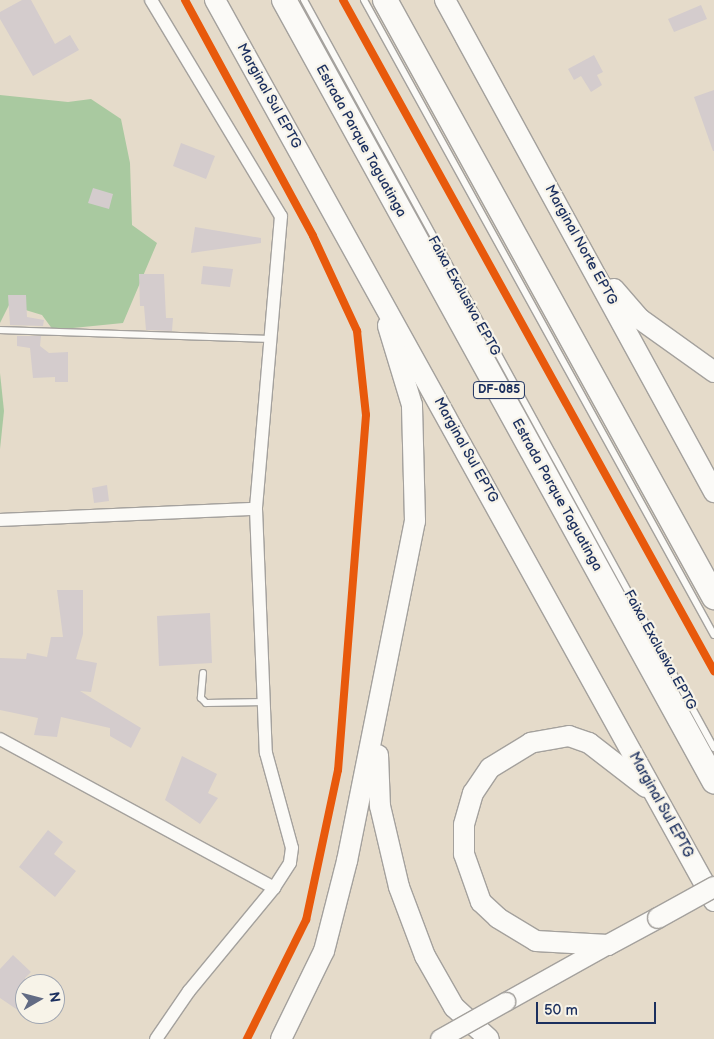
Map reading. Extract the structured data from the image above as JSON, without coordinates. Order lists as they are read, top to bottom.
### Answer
{
  "streets": {
    "highway": ["Estrada Parque Taguatinga", "DF-085"],
    "main road": ["Marginal Sul EPTG", "Marginal Norte EPTG"],
    "lane": ["Faixa Exclusiva EPTG"]
  },
  "scale_bar": "50 m",
  "north": "right"
}
